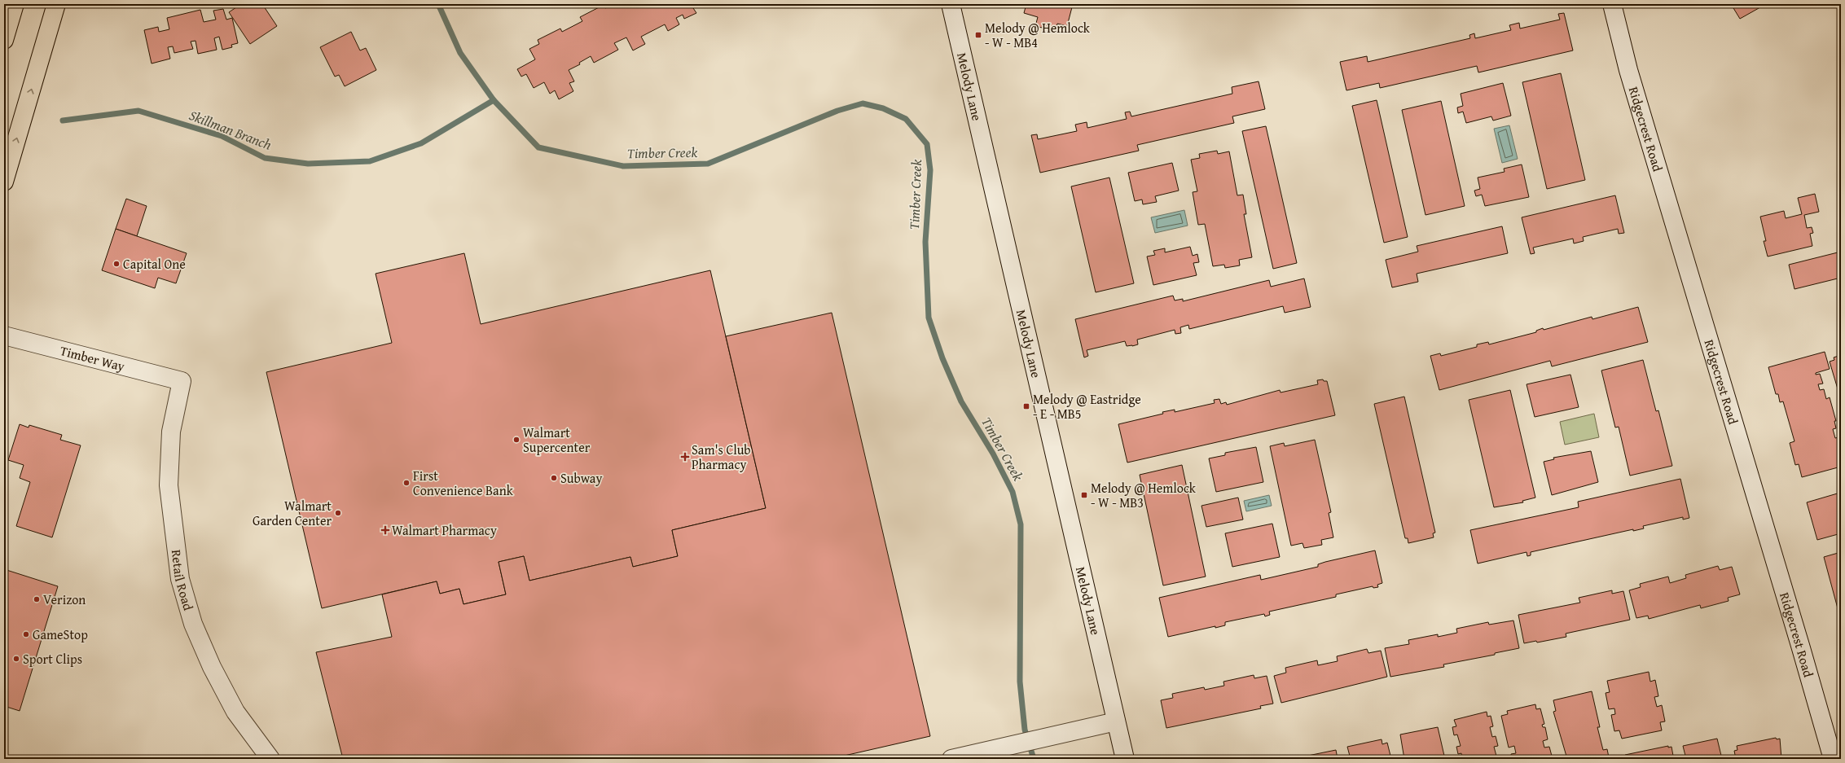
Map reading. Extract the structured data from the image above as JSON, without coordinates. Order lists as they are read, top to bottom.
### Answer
{
  "streets": {
    "street": [
      "Melody Lane",
      "Ridgecrest Road",
      "Timber Way",
      "Retail Road"
    ]
  },
  "crossings": [
    ["Timber Way", "Retail Road"]
  ],
  "water": ["Skillman Branch", "Timber Creek"],
  "places": {
    "transit": ["Melody @ Hemlock - W - MB4", "Melody @ Eastridge - E - MB5", "Melody @ Hemlock - W - MB3"],
    "other": [
      "Capital One",
      "Walmart Supercenter",
      "Subway",
      "First Convenience Bank",
      "Walmart Garden Center",
      "Verizon",
      "GameStop",
      "Sport Clips"
    ],
    "health": ["Sam's Club Pharmacy", "Walmart Pharmacy"]
  }
}
